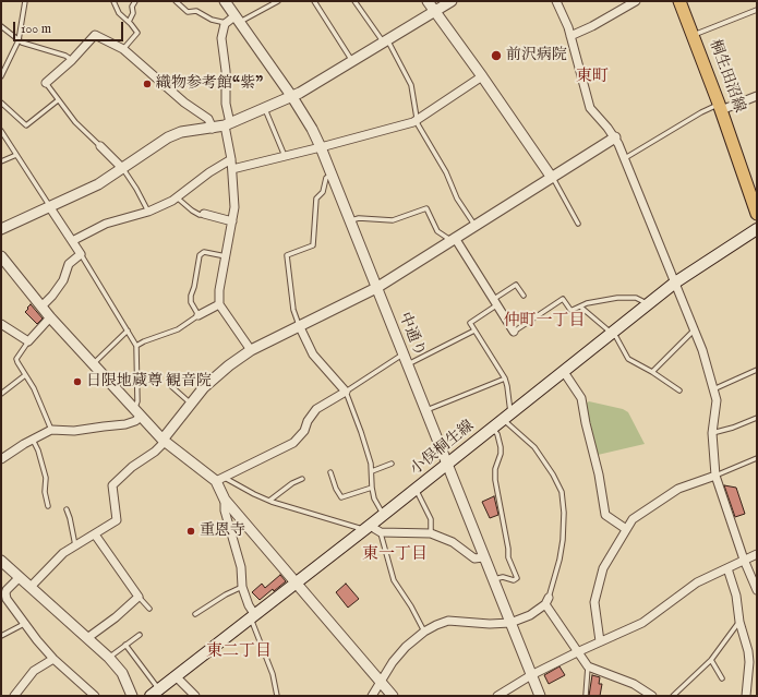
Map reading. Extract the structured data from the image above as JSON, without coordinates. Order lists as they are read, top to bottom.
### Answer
{
  "streets": {
    "main road": ["桐生田沼線", "小俣桐生線"],
    "street": ["中通り"]
  },
  "crossings": [
    ["中通り", "小俣桐生線"]
  ],
  "districts": [
    "東町",
    "仲町一丁目",
    "東一丁目",
    "東二丁目"
  ],
  "places": [
    "前沢病院",
    "織物参考館“紫”",
    "日限地蔵尊 観音院",
    "重恩寺"
  ],
  "scale_bar": "100 m"
}
